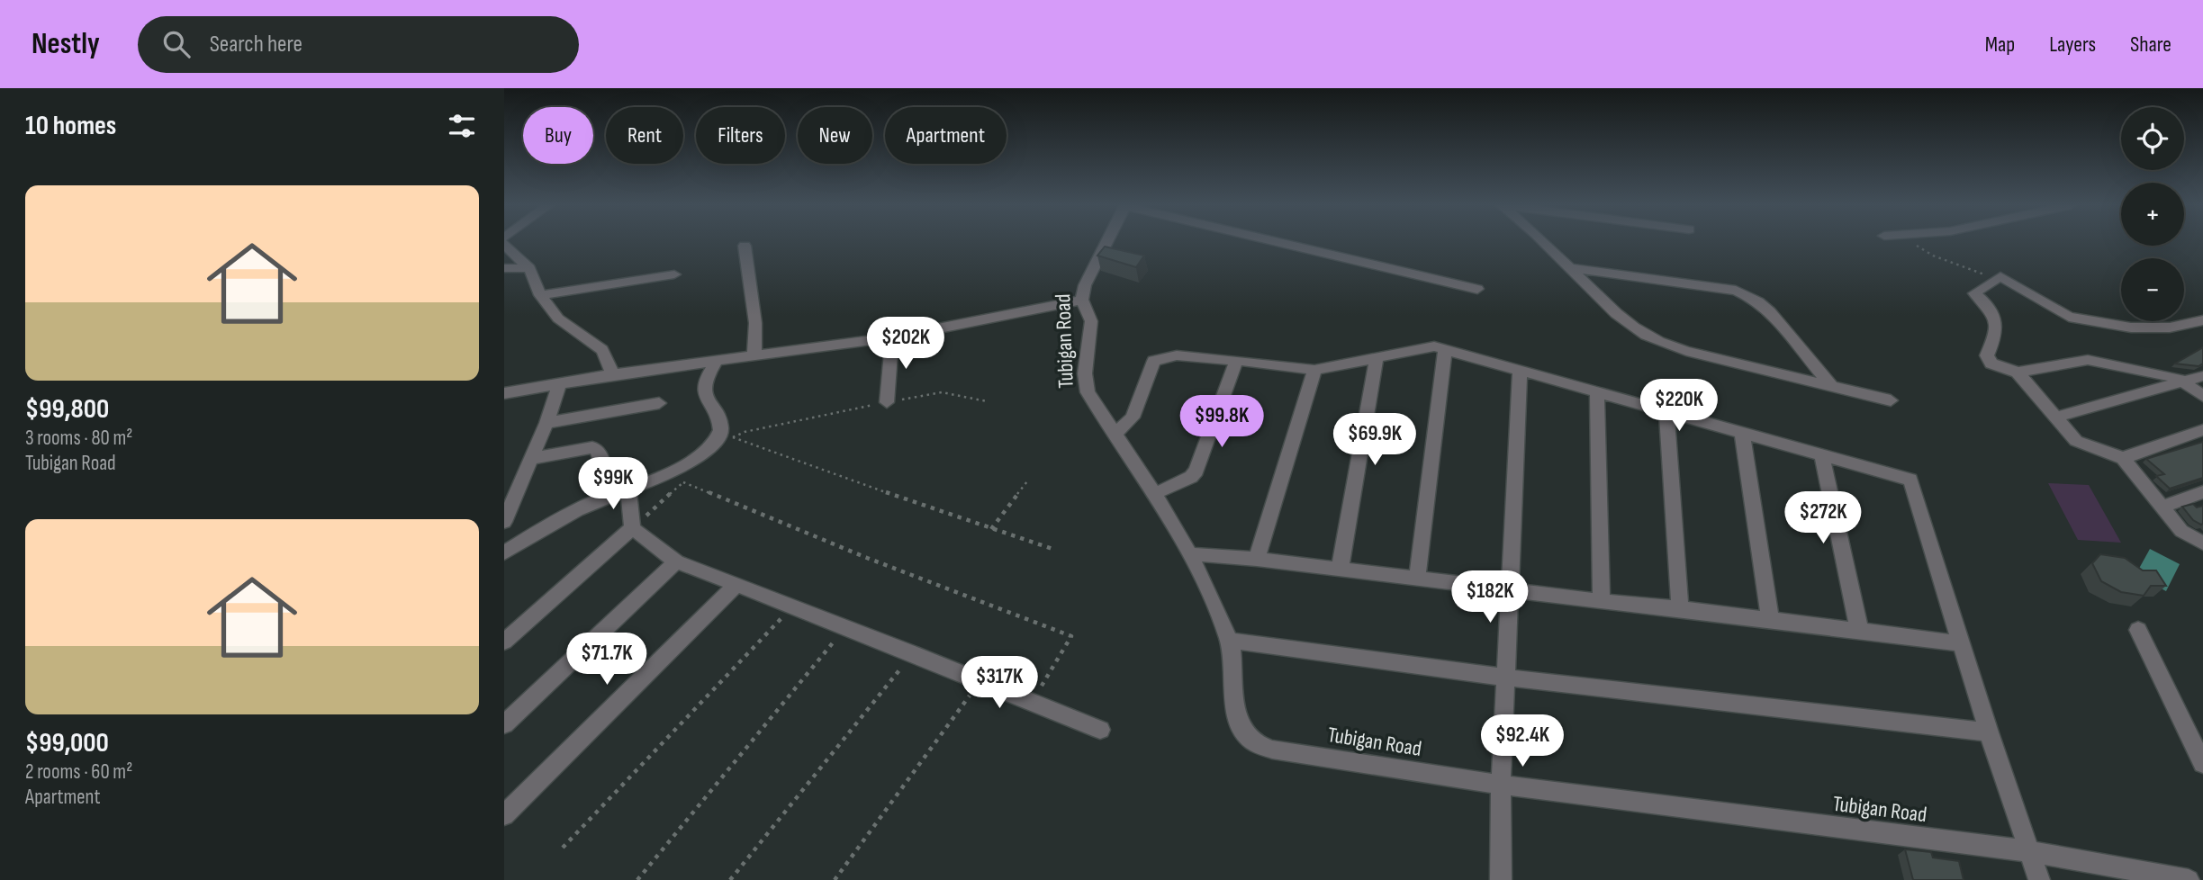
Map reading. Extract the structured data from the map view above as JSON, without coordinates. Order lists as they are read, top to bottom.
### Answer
{
  "streets": {
    "street": ["Tubigan Road"]
  },
  "page": {
    "header": "Nestly",
    "search": "Search here",
    "nav": ["Map", "Layers", "Share"],
    "heading": "10 homes",
    "map_buttons": ["+", "−"],
    "chip": [
      "Buy",
      "Rent",
      "Filters",
      "New",
      "Apartment"
    ],
    "list": [
      {
        "name": "$99,800",
        "note": "3 rooms · 80 m² · Tubigan Road"
      },
      {
        "name": "$99,000",
        "note": "2 rooms · 60 m² · Apartment"
      }
    ],
    "price": [
      "$202K",
      "$220K",
      "$99.8K",
      "$69.9K",
      "$99K",
      "$272K",
      "$182K",
      "$71.7K",
      "$317K",
      "$92.4K"
    ]
  }
}
